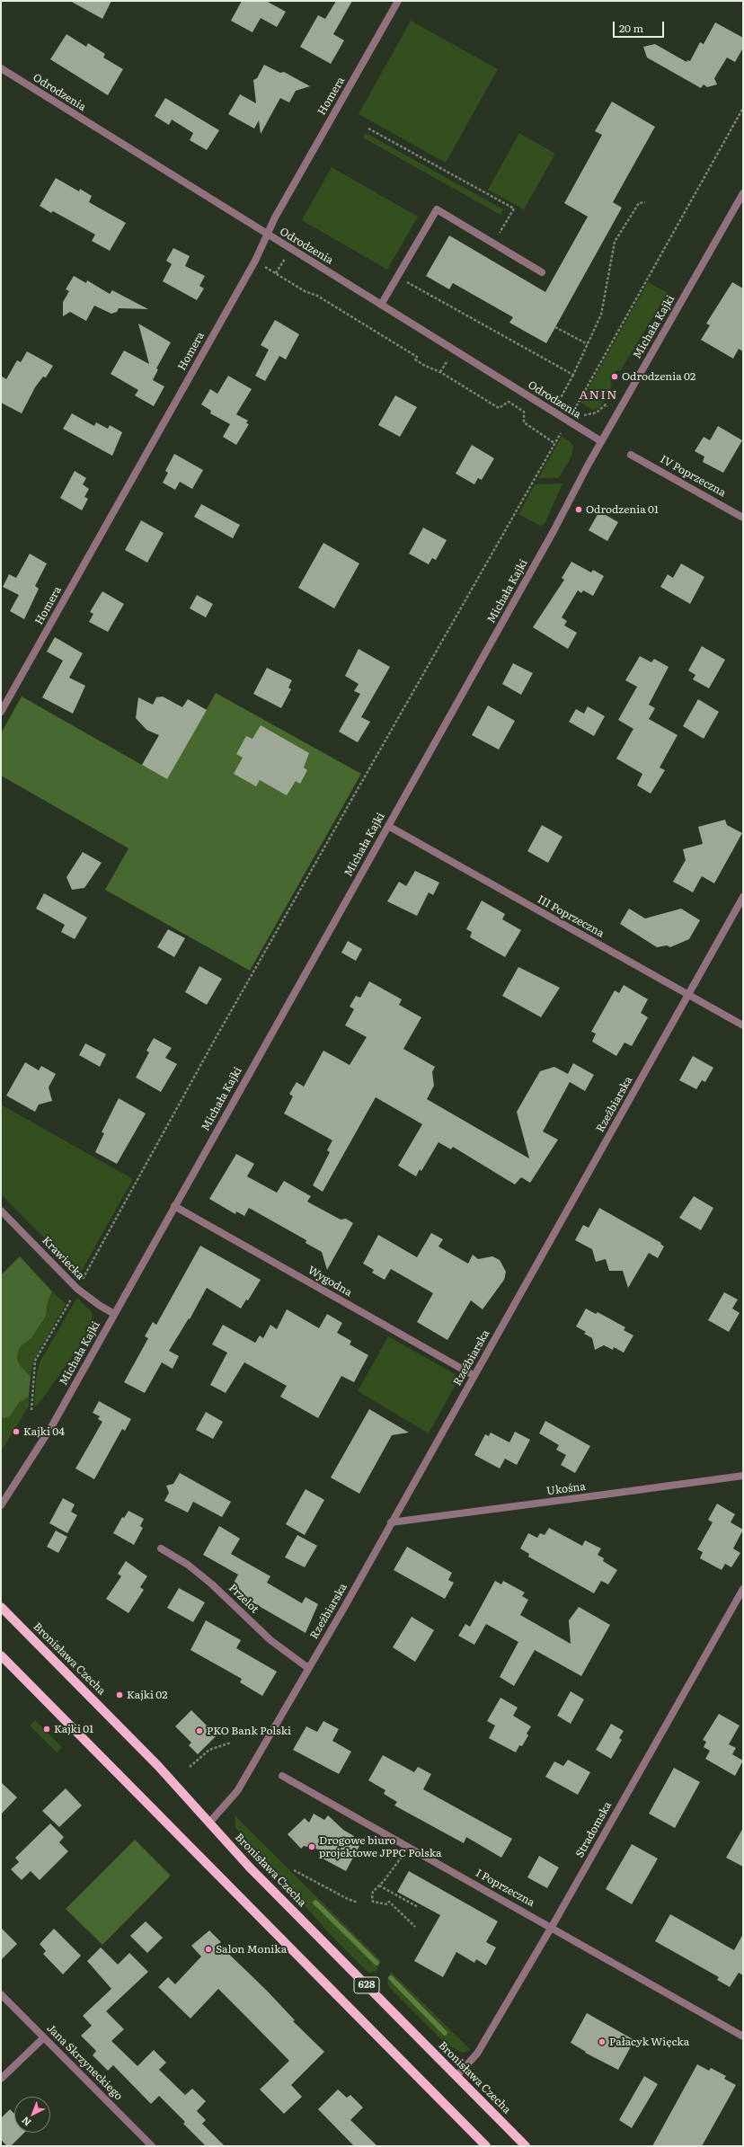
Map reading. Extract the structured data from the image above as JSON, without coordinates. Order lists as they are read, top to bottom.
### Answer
{
  "streets": {
    "main road": ["Bronisława Czecha", "628"],
    "street": [
      "Odrodzenia",
      "Homera",
      "Michała Kajki",
      "IV Poprzeczna",
      "III Poprzeczna",
      "Rzeźbiarska",
      "Krawiecka",
      "Wygodna",
      "Ukośna",
      "Przelot",
      "Stradomska",
      "I Poprzeczna",
      "Jana Skrzyneckiego"
    ]
  },
  "crossings": [
    ["Odrodzenia", "Homera"],
    ["Odrodzenia", "Michała Kajki"],
    ["Michała Kajki", "III Poprzeczna"],
    ["Michała Kajki", "Krawiecka"],
    ["Michała Kajki", "Wygodna"],
    ["III Poprzeczna", "Rzeźbiarska"],
    ["Rzeźbiarska", "Wygodna"],
    ["Rzeźbiarska", "Ukośna"],
    ["Rzeźbiarska", "Przelot"],
    ["Rzeźbiarska", "Bronisława Czecha"],
    ["Bronisława Czecha", "Stradomska"],
    ["Stradomska", "I Poprzeczna"]
  ],
  "districts": ["ANIN"],
  "places": [
    "Odrodzenia 02",
    "Odrodzenia 01",
    "Kajki 04",
    "Kajki 02",
    "Kajki 01",
    "PKO Bank Polski",
    "Drogowe biuro projektowe JPPC Polska",
    "Salon Monika",
    "Pałacyk Więcka"
  ],
  "scale_bar": "20 m",
  "north": "bottom left"
}
